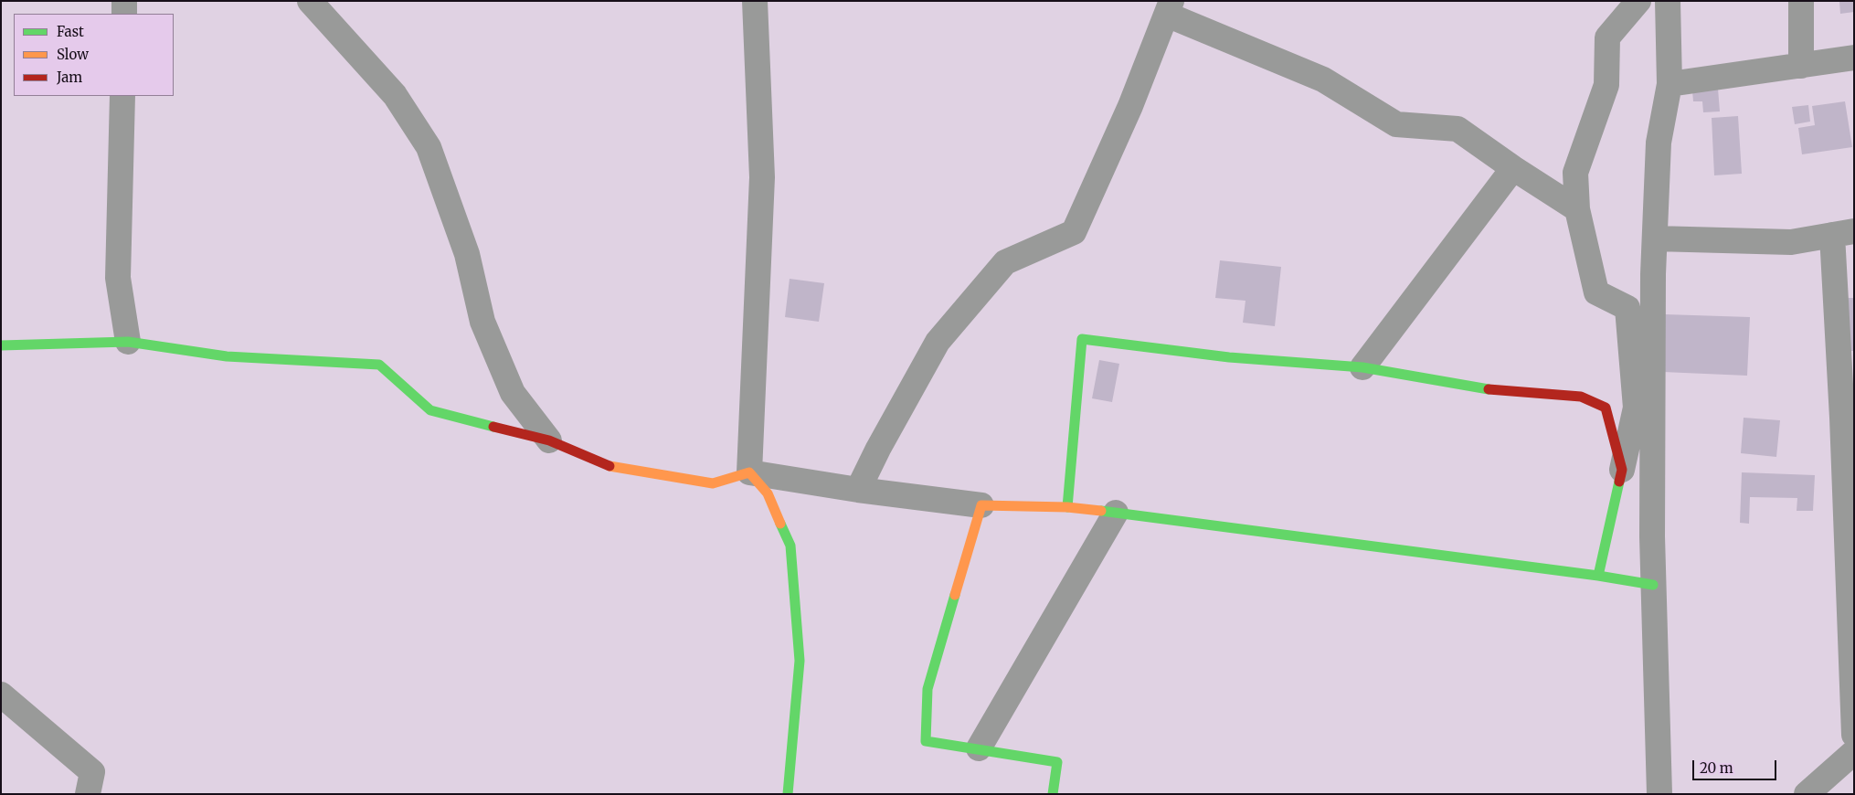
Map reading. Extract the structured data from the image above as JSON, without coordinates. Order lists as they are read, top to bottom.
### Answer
{
  "legend": ["Fast", "Slow", "Jam"],
  "scale_bar": "20 m"
}
